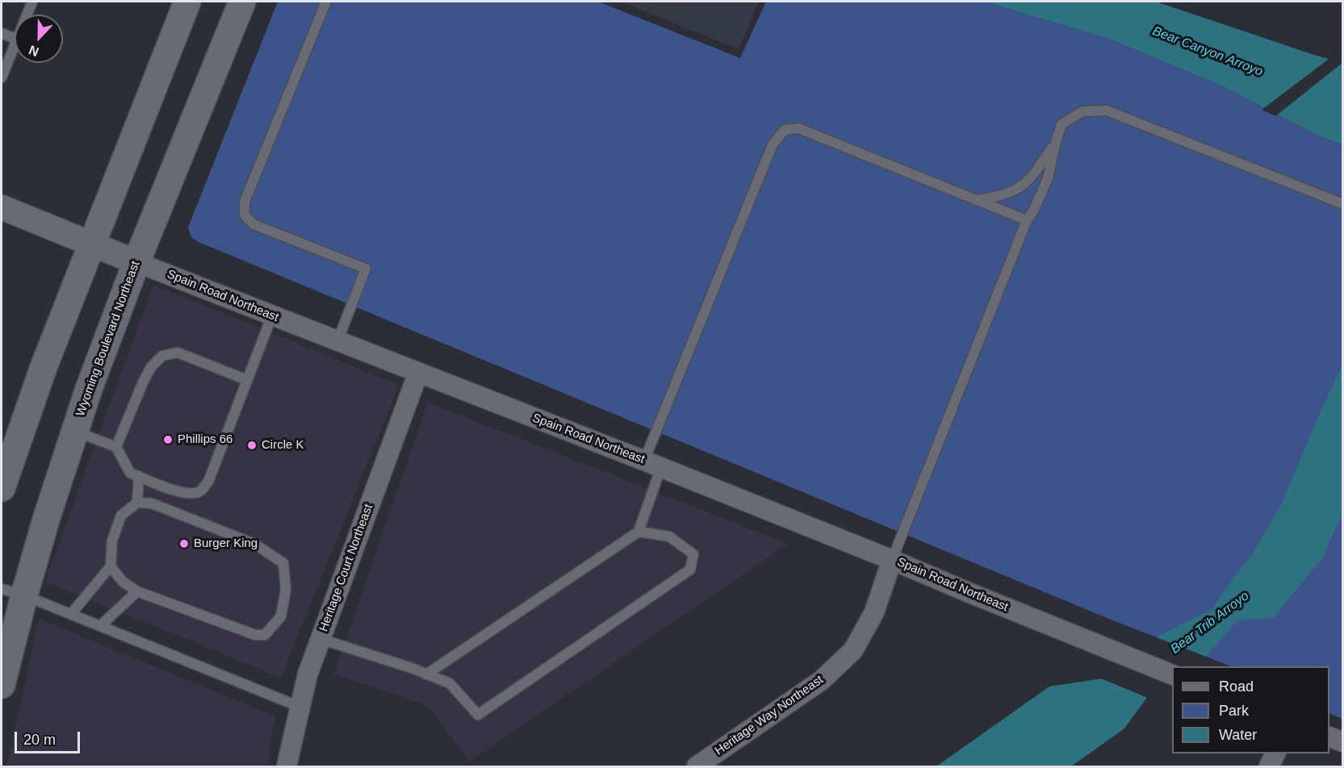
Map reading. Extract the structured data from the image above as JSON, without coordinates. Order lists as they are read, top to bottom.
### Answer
{
  "streets": {
    "main road": ["Wyoming Boulevard Northeast"],
    "street": ["Spain Road Northeast", "Heritage Court Northeast", "Heritage Way Northeast"]
  },
  "crossings": [
    ["Spain Road Northeast", "Wyoming Boulevard Northeast"],
    ["Spain Road Northeast", "Heritage Court Northeast"],
    ["Spain Road Northeast", "Heritage Way Northeast"]
  ],
  "water": ["Bear Canyon Arroyo", "Bear Trib Arroyo"],
  "places": ["Phillips 66", "Circle K", "Burger King"],
  "legend": ["Road", "Park", "Water"],
  "scale_bar": "20 m",
  "north": "bottom"
}
